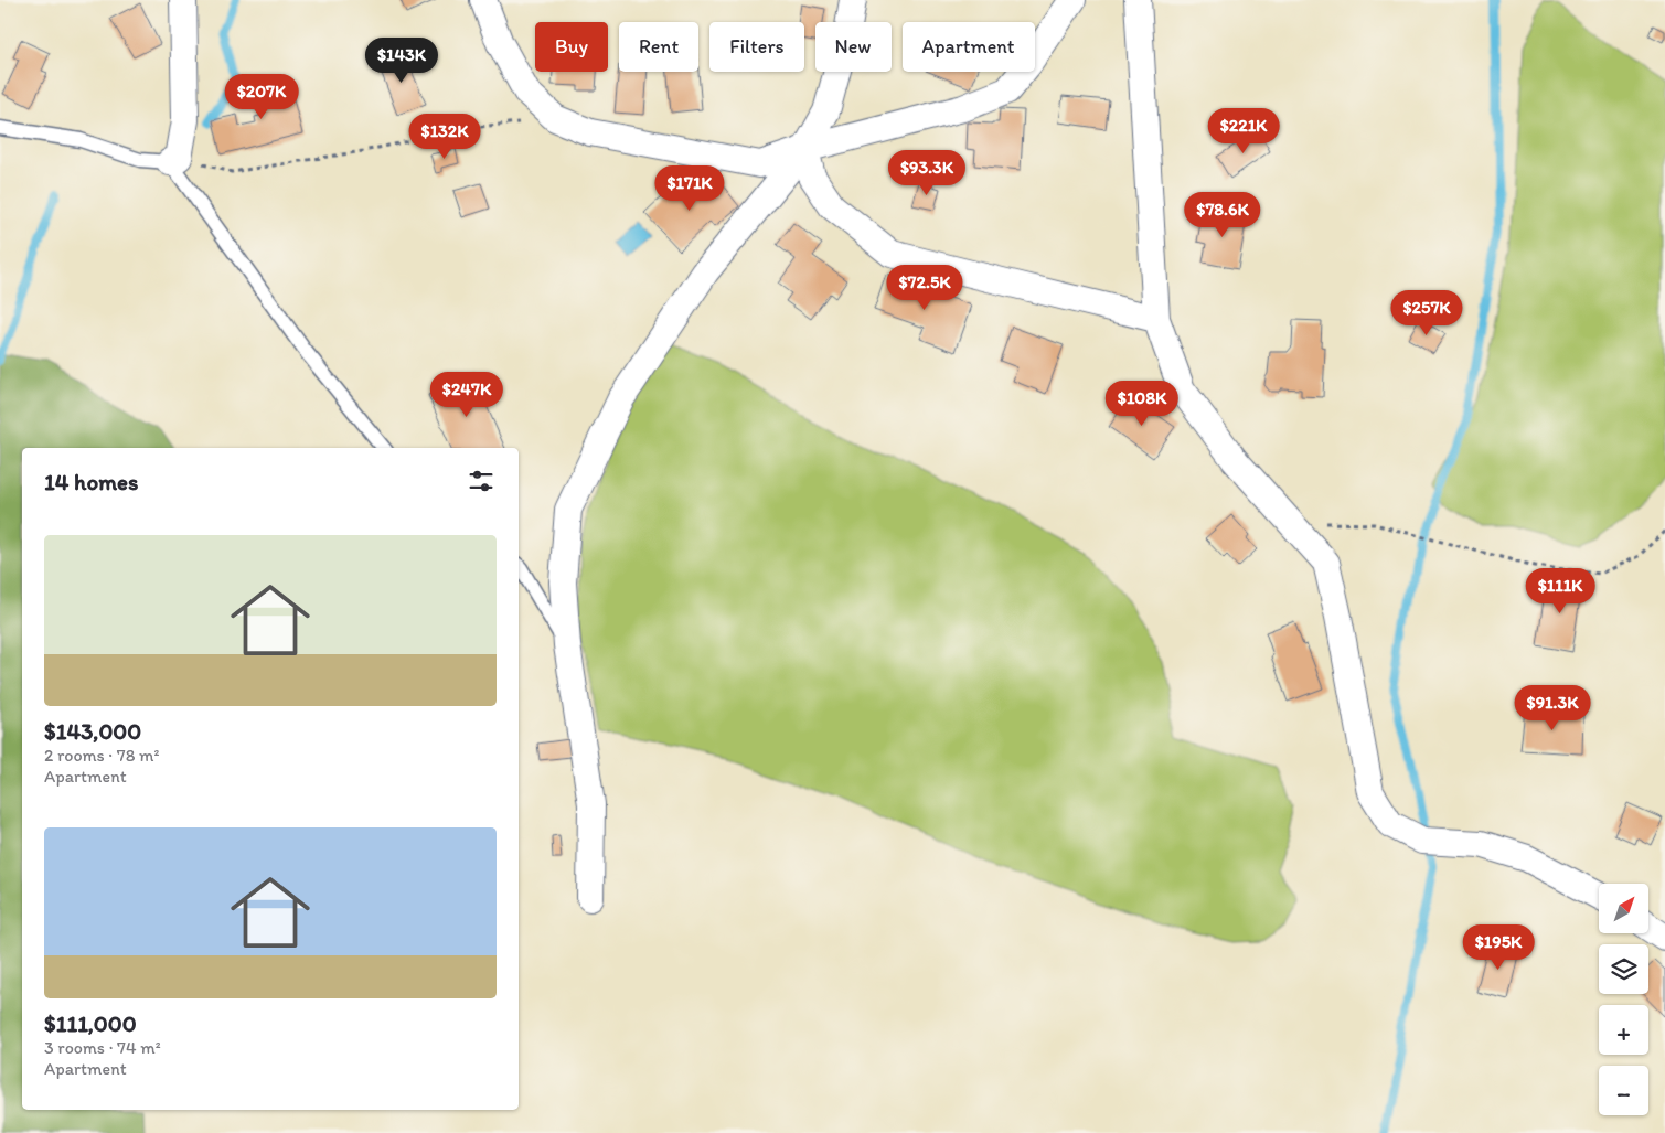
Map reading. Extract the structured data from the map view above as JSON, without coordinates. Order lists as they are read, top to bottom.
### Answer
{
  "north": "top right",
  "page": {
    "chip": [
      "Buy",
      "Rent",
      "Filters",
      "New",
      "Apartment"
    ],
    "price": [
      "$143K",
      "$207K",
      "$221K",
      "$132K",
      "$93.3K",
      "$171K",
      "$78.6K",
      "$72.5K",
      "$257K",
      "$247K",
      "$108K",
      "$111K",
      "$91.3K",
      "$195K"
    ],
    "heading": "14 homes",
    "list": [
      {
        "name": "$143,000",
        "note": "2 rooms · 78 m² · Apartment"
      },
      {
        "name": "$111,000",
        "note": "3 rooms · 74 m² · Apartment"
      }
    ],
    "map_buttons": ["+", "−"]
  }
}
